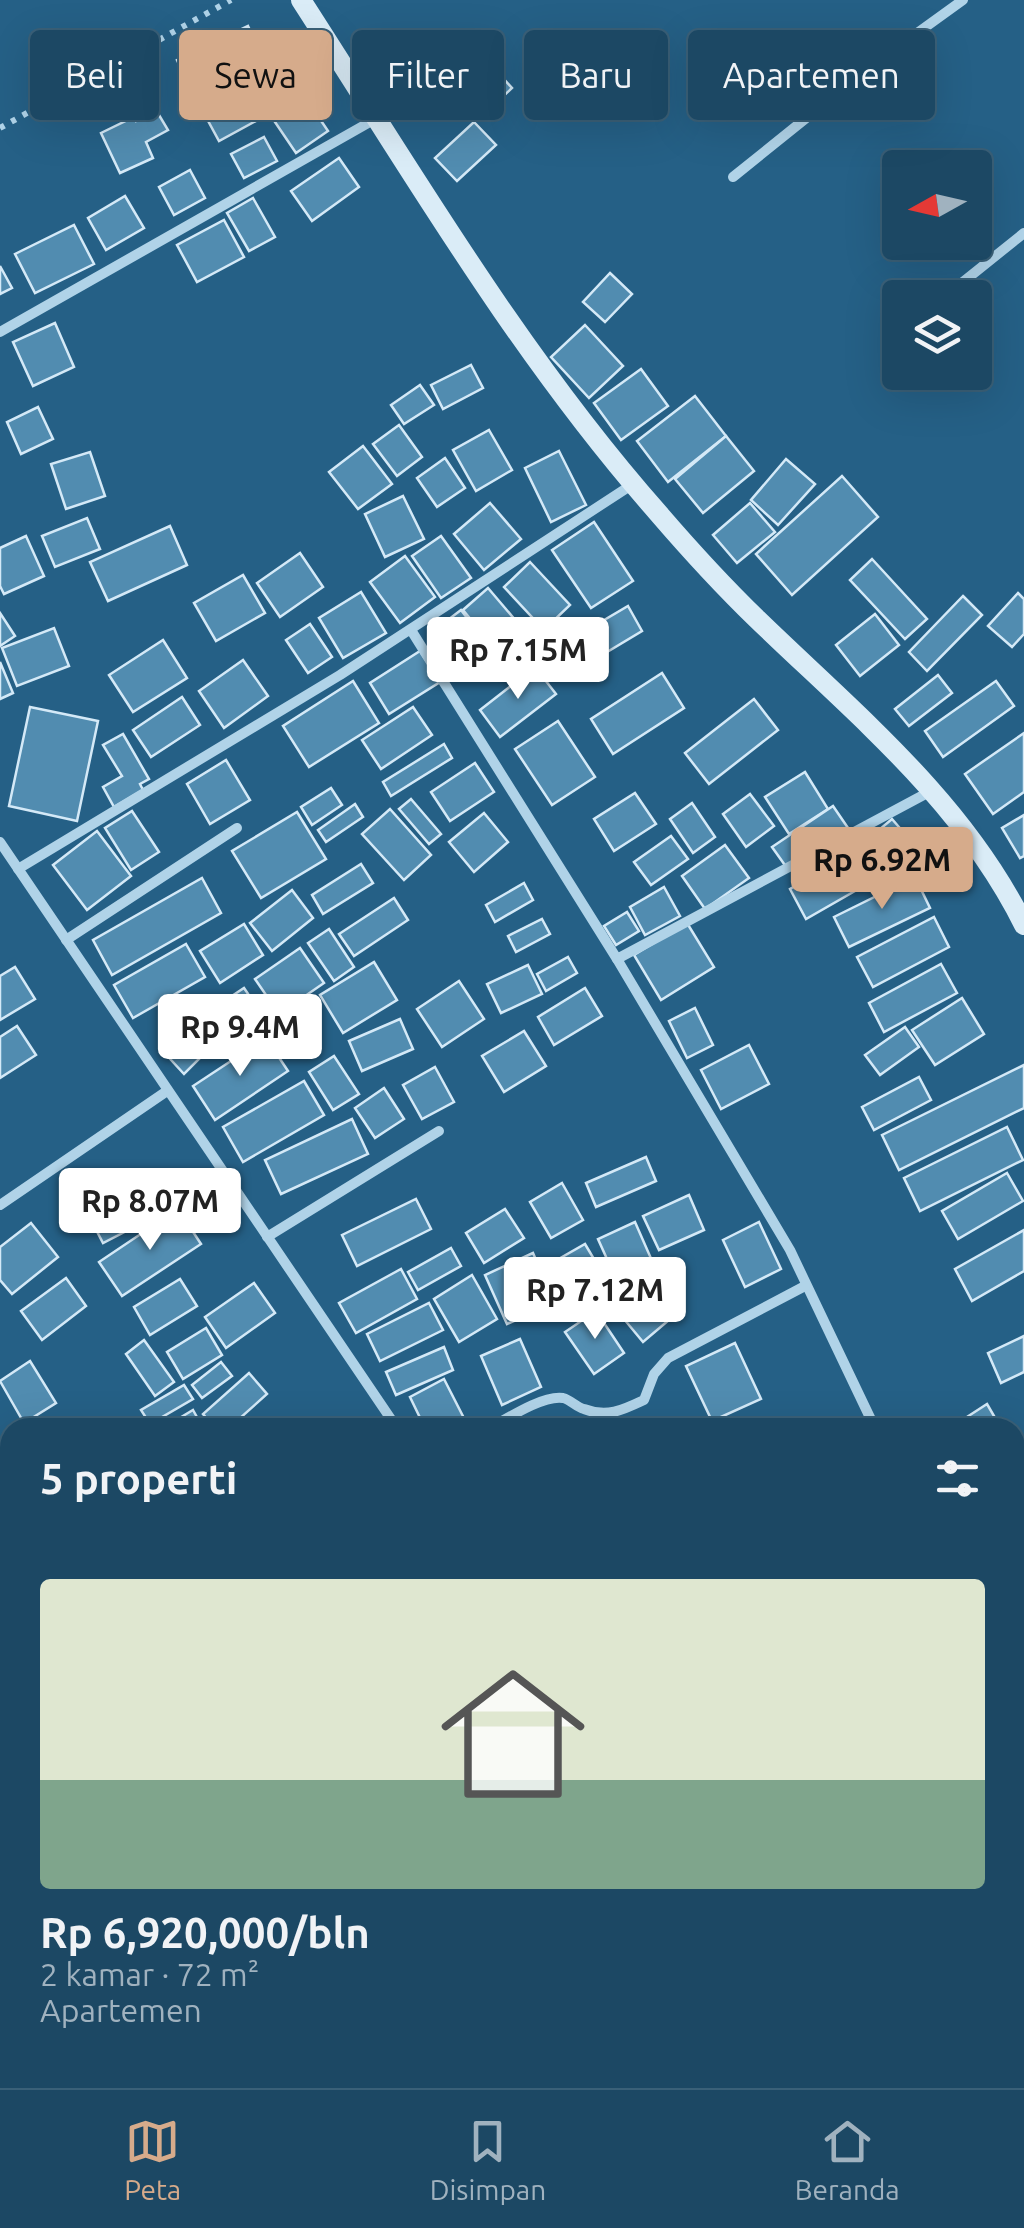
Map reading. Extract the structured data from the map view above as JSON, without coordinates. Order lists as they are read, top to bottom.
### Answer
{
  "north": "left",
  "page": {
    "chip": [
      "Beli",
      "Sewa",
      "Filter",
      "Baru",
      "Apartemen"
    ],
    "price": [
      "Rp 7.15M",
      "Rp 6.92M",
      "Rp 9.4M",
      "Rp 8.07M",
      "Rp 7.12M"
    ],
    "heading": "5 properti",
    "list": [
      {
        "name": "Rp 6,920,000/bln",
        "note": "2 kamar · 72 m² · Apartemen"
      }
    ],
    "tabs": ["Peta", "Disimpan", "Beranda"]
  }
}
